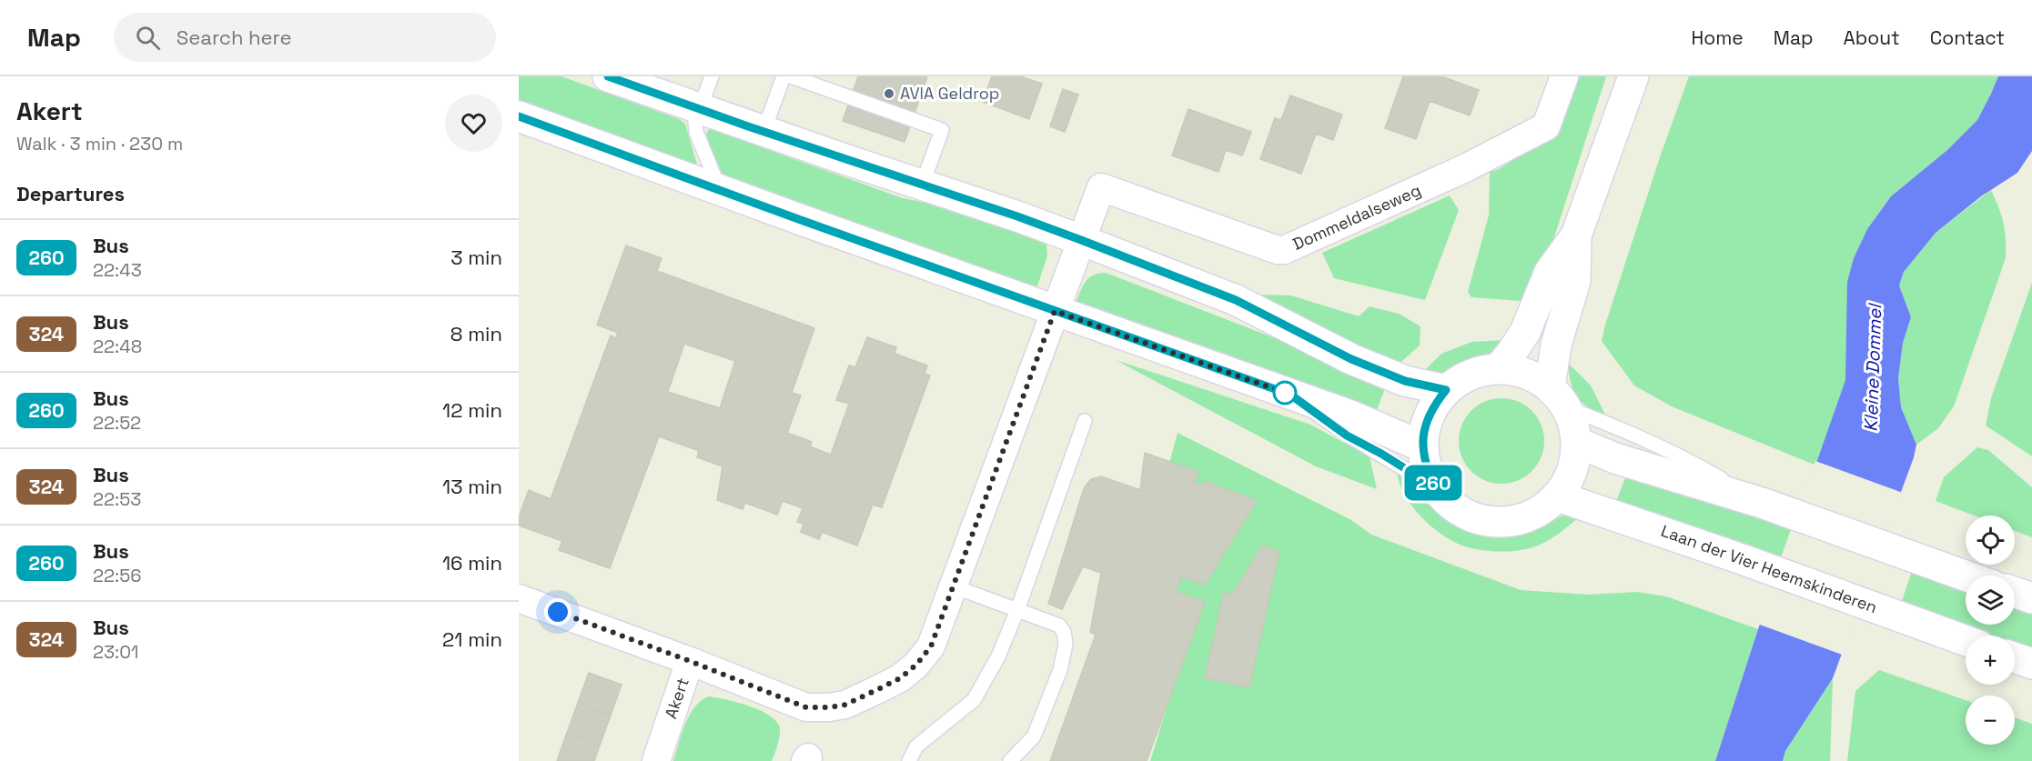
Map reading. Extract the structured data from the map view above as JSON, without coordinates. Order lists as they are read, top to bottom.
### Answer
{
  "streets": {
    "main road": ["Laan der Vier Heemskinderen"],
    "street": ["Dommeldalseweg", "Akert"]
  },
  "water": ["Kleine Dommel"],
  "places": ["AVIA Geldrop"],
  "lines": ["bus line 260"],
  "page": {
    "header": "Map",
    "search": "Search here",
    "nav": [
      "Home",
      "Map",
      "About",
      "Contact"
    ],
    "heading": [
      ["Akert", "Walk · 3 min · 230 m"],
      "Departures"
    ],
    "on_map": "260",
    "list": [
      {
        "mark": "260",
        "name": "Bus",
        "note": "22:43",
        "value": "3 min"
      },
      {
        "mark": "324",
        "name": "Bus",
        "note": "22:48",
        "value": "8 min"
      },
      {
        "mark": "260",
        "name": "Bus",
        "note": "22:52",
        "value": "12 min"
      },
      {
        "mark": "324",
        "name": "Bus",
        "note": "22:53",
        "value": "13 min"
      },
      {
        "mark": "260",
        "name": "Bus",
        "note": "22:56",
        "value": "16 min"
      },
      {
        "mark": "324",
        "name": "Bus",
        "note": "23:01",
        "value": "21 min"
      }
    ],
    "map_buttons": ["+", "−"]
  }
}
